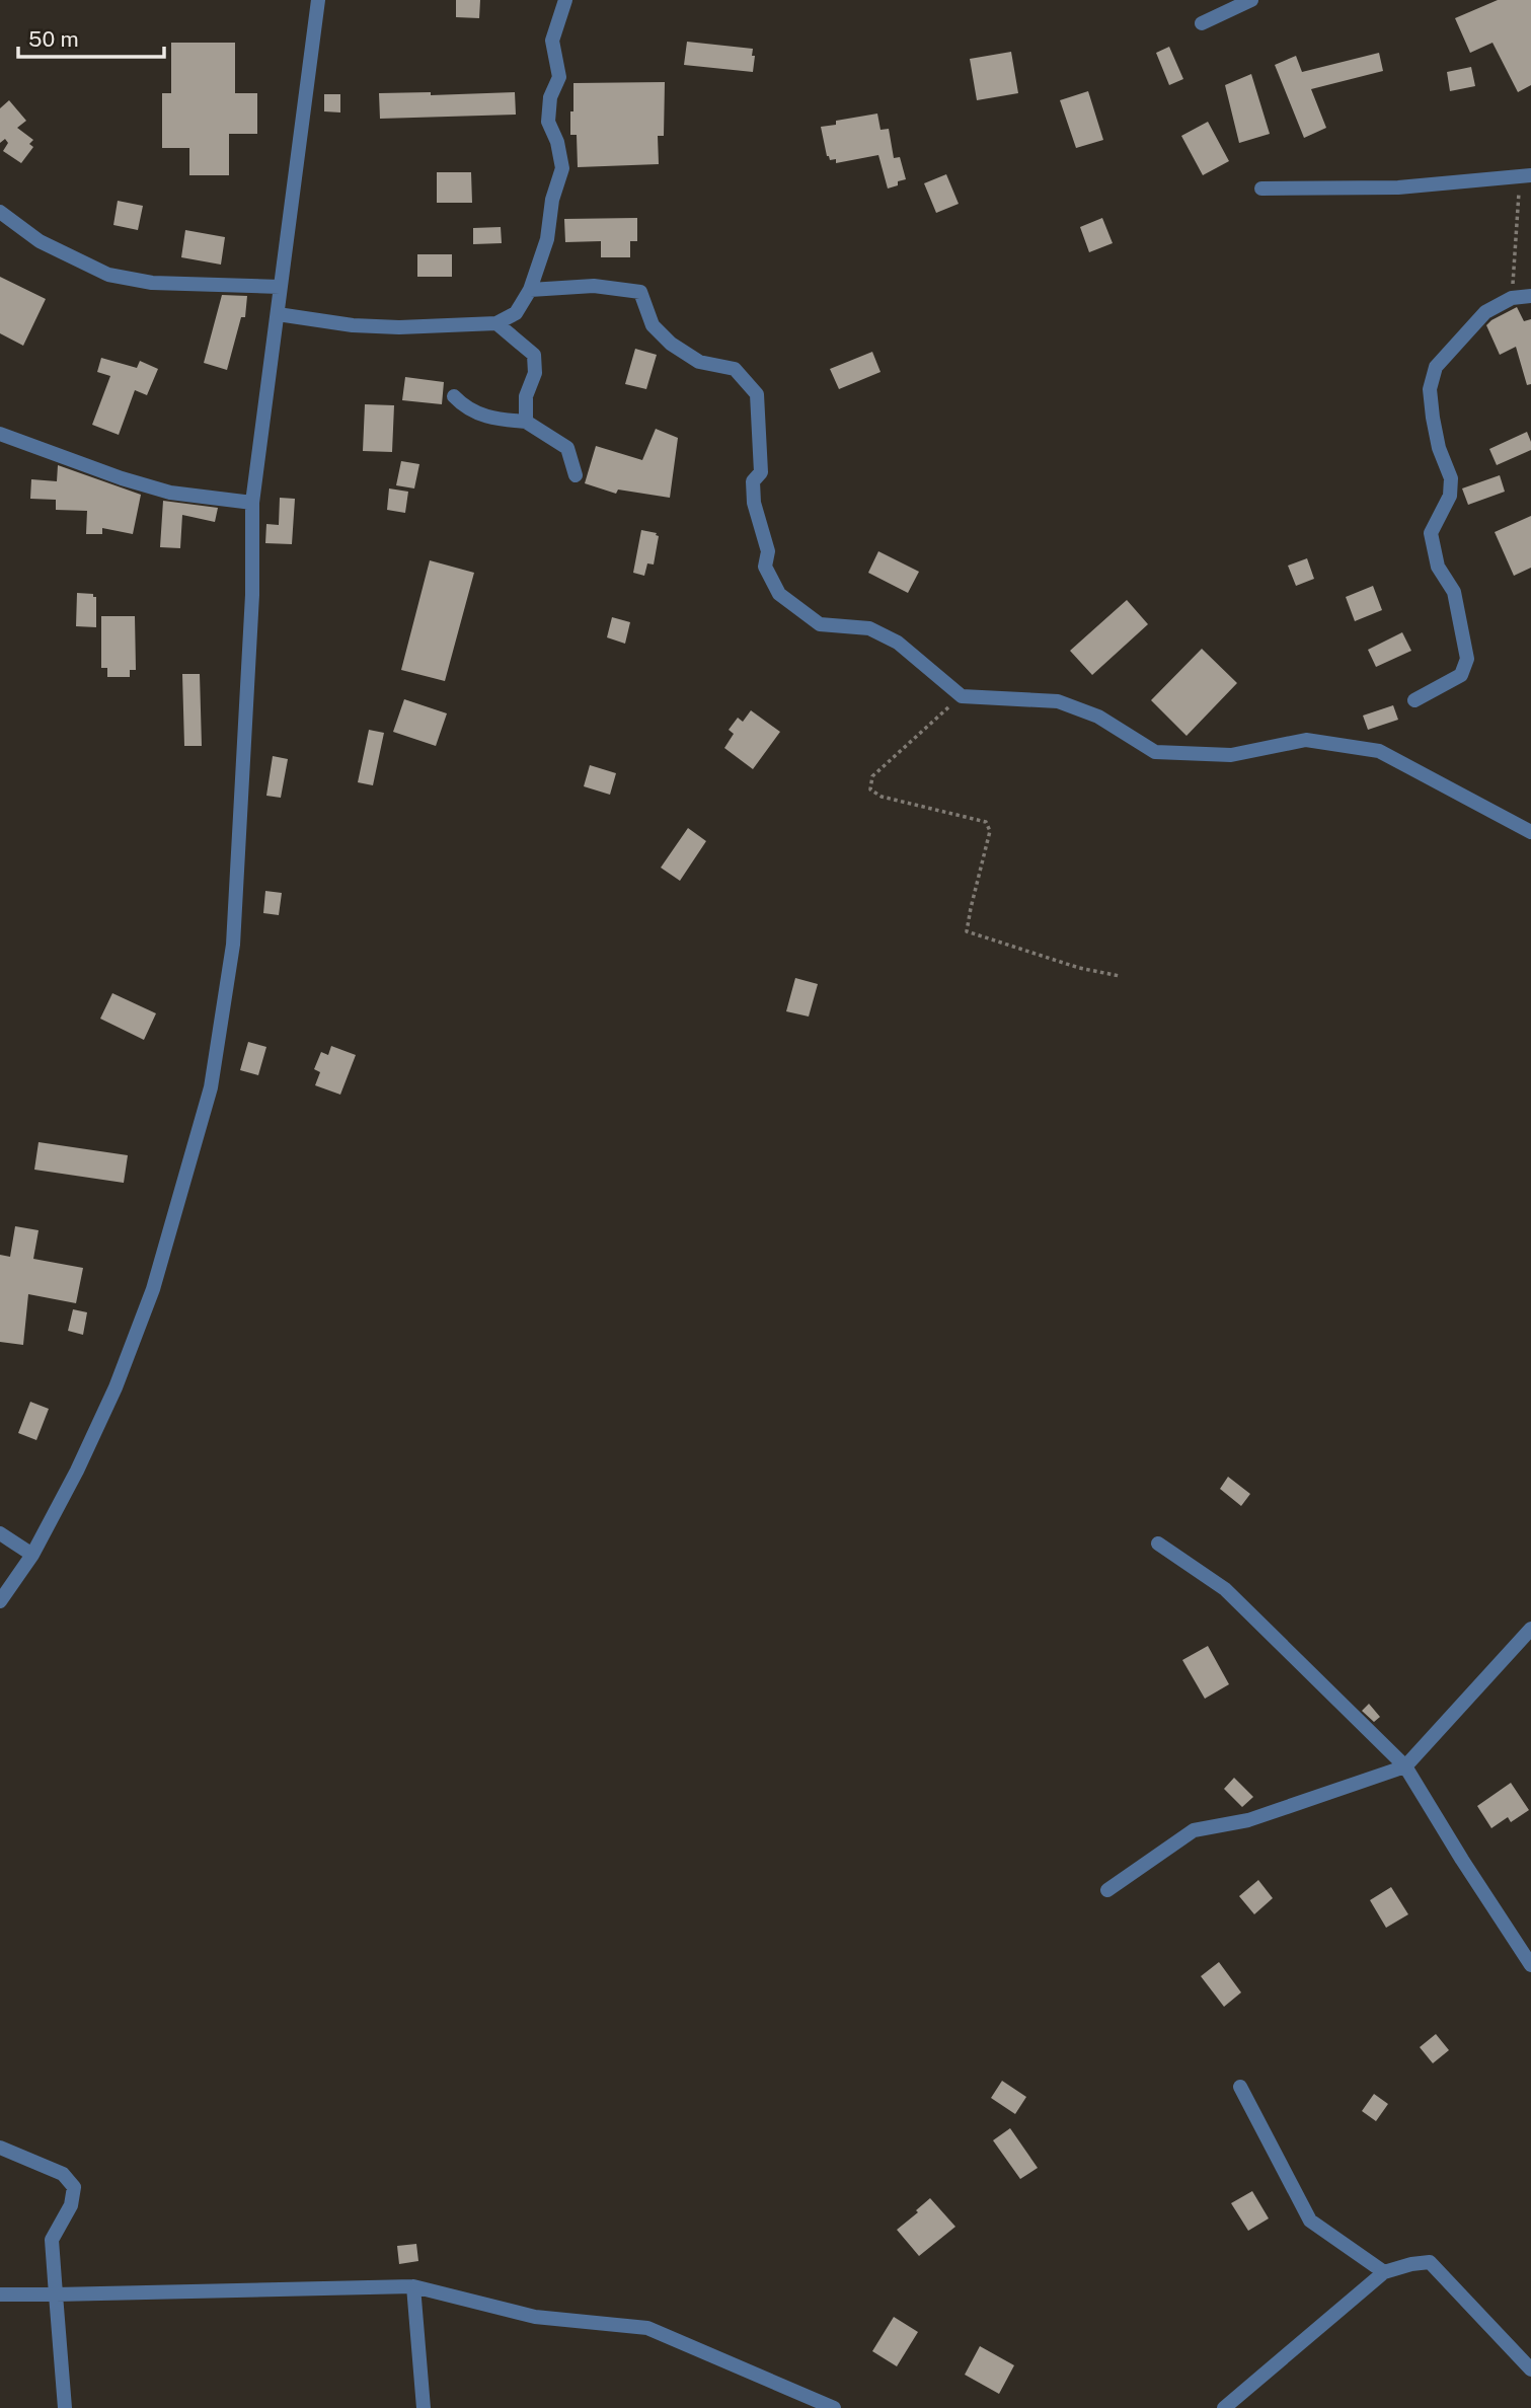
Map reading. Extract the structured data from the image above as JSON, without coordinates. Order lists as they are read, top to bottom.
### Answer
{
  "scale_bar": "50 m"
}
